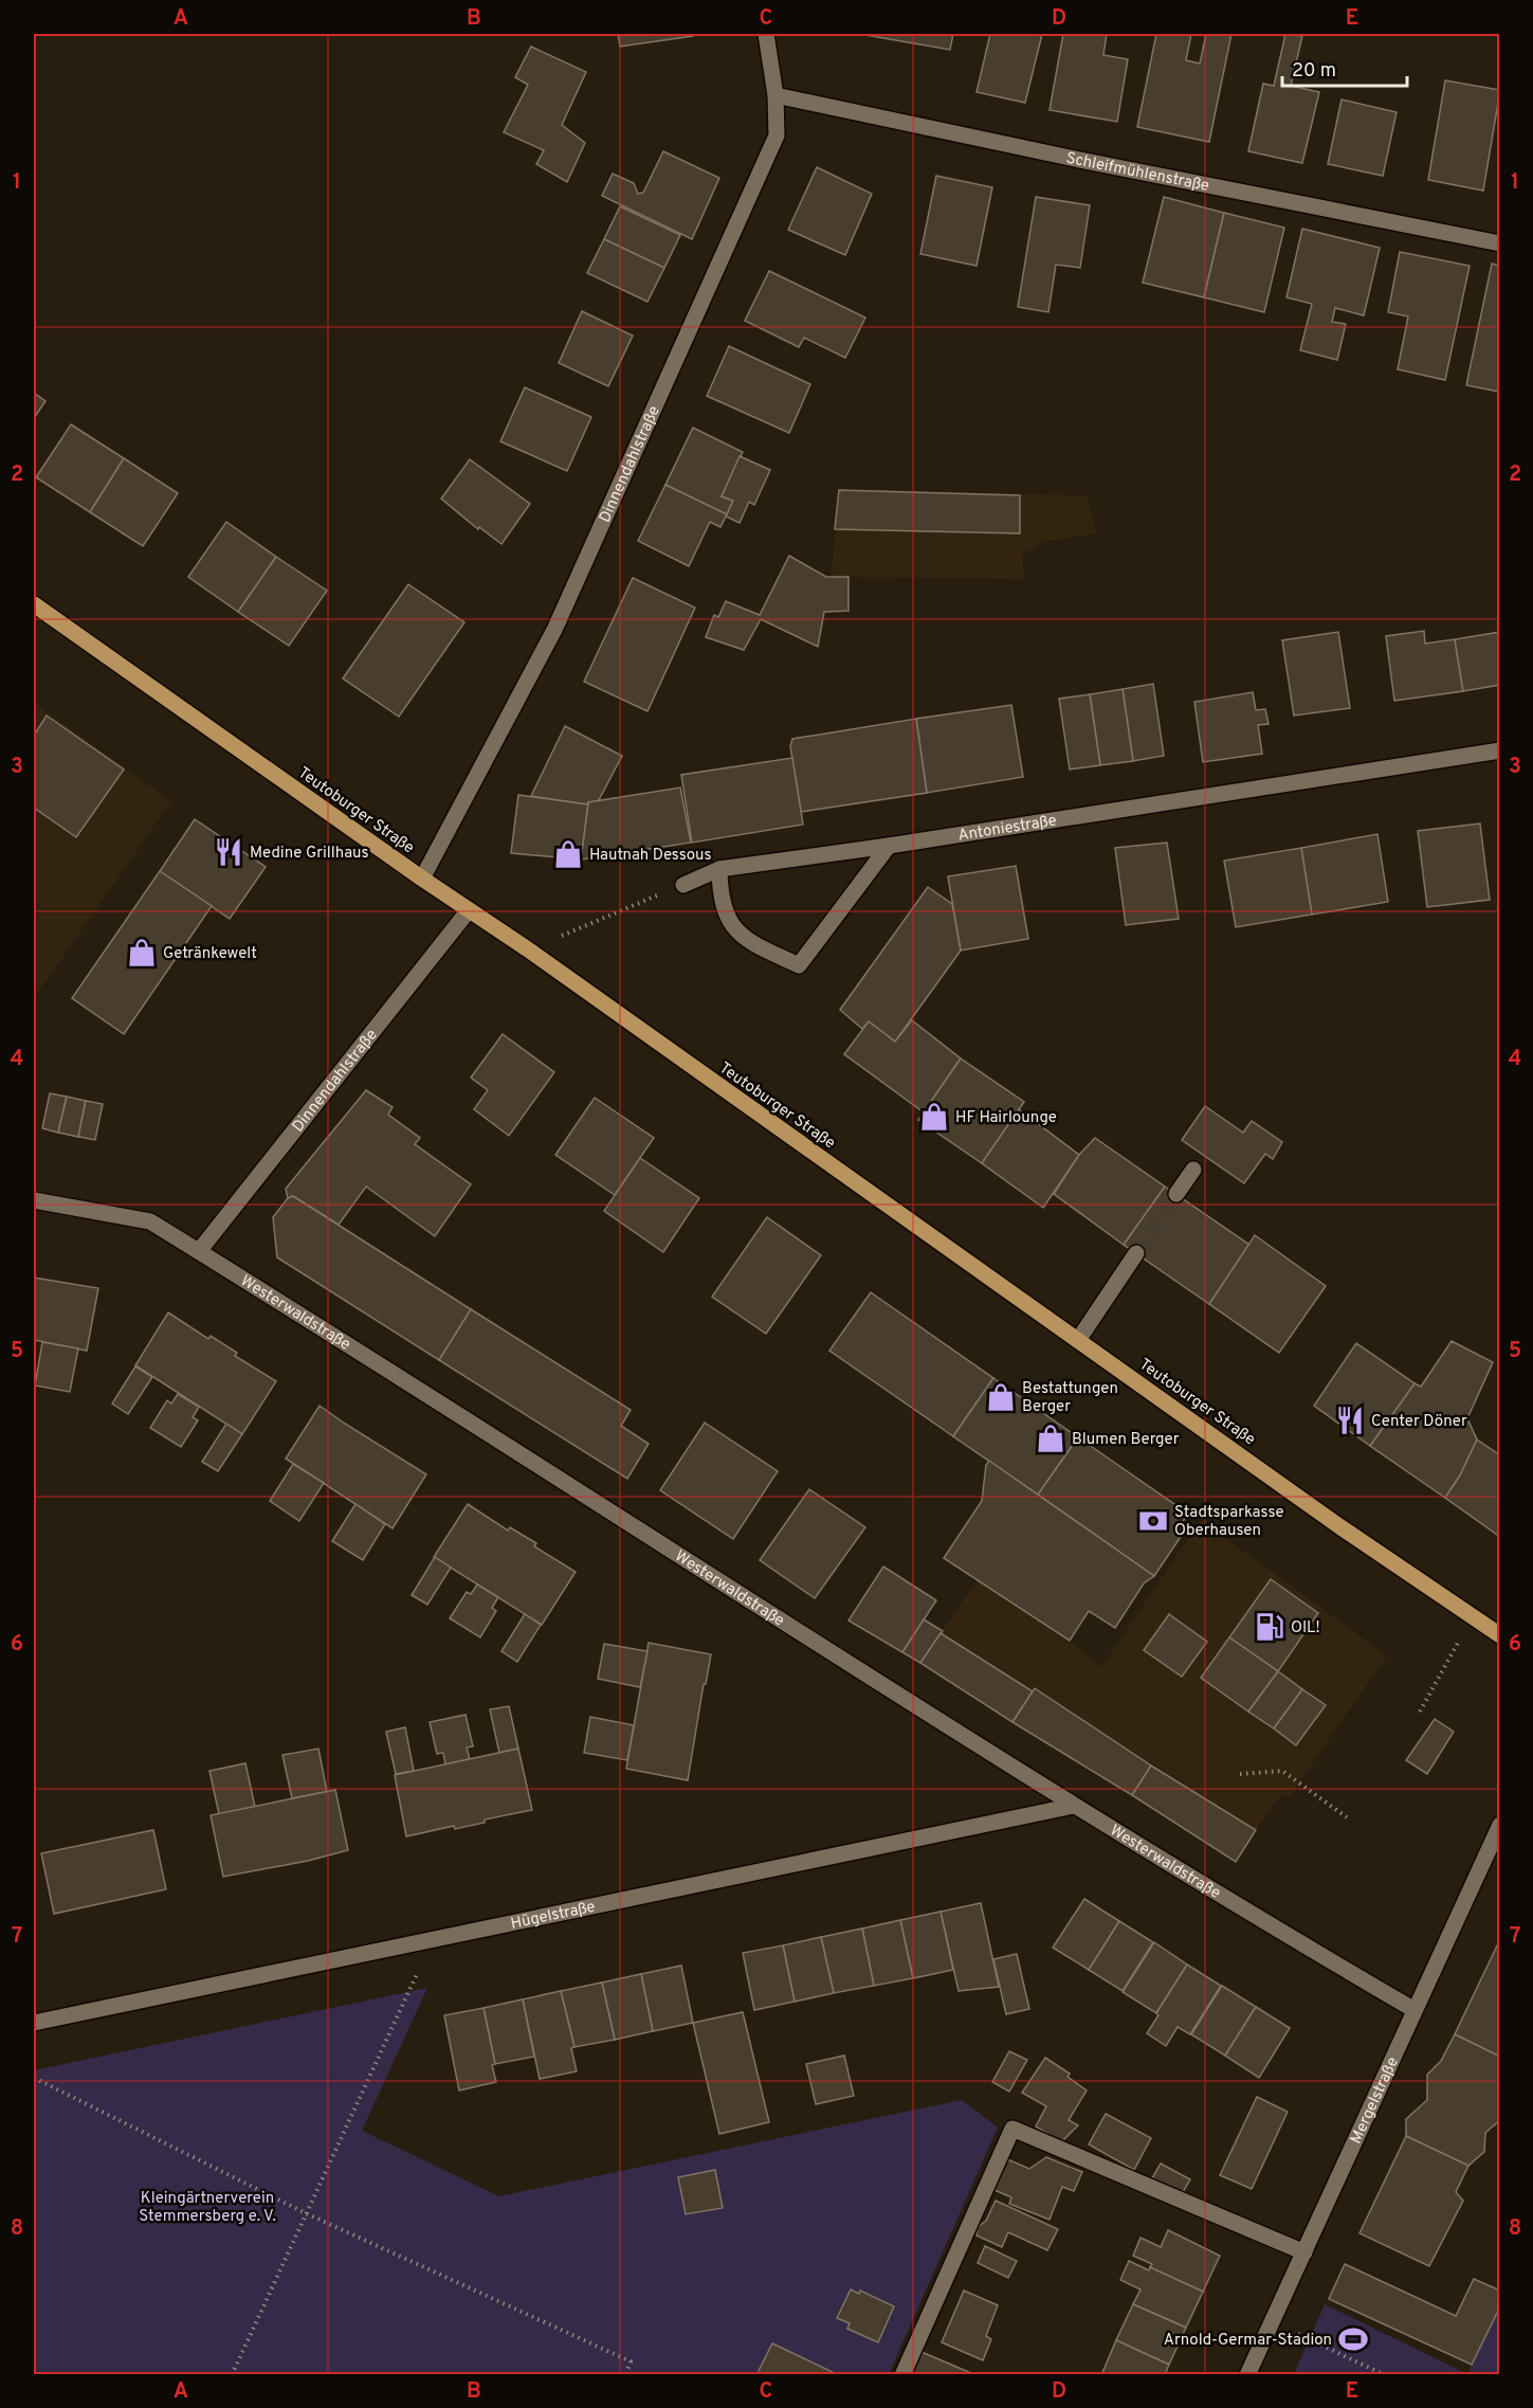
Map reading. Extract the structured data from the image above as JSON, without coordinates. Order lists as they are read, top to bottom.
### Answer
{
  "streets": {
    "main road": ["Teutoburger Straße"],
    "street": [
      "Schleifmühlenstraße",
      "Dinnendahlstraße",
      "Antoniestraße",
      "Westerwaldstraße",
      "Hügelstraße",
      "Mergelstraße"
    ]
  },
  "crossings": [
    ["Schleifmühlenstraße", "Dinnendahlstraße"],
    ["Dinnendahlstraße", "Teutoburger Straße"],
    ["Dinnendahlstraße", "Westerwaldstraße"],
    ["Westerwaldstraße", "Hügelstraße"],
    ["Westerwaldstraße", "Mergelstraße"]
  ],
  "parks": ["Kleingärtnerverein Stemmersberg e. V."],
  "places": {
    "restaurant": ["Medine Grillhaus", "Center Döner"],
    "shop": [
      "Hautnah Dessous",
      "Getränkewelt",
      "HF Hairlounge",
      "Bestattungen Berger",
      "Blumen Berger"
    ],
    "bank": ["Stadtsparkasse Oberhausen"],
    "fuel station": ["OIL!"],
    "sports": ["Arnold-Germar-Stadion"]
  },
  "scale_bar": "20 m",
  "grid": {
    "columns": [
      "A",
      "B",
      "C",
      "D",
      "E"
    ],
    "rows": [
      "1",
      "2",
      "3",
      "4",
      "5",
      "6",
      "7",
      "8"
    ]
  }
}
